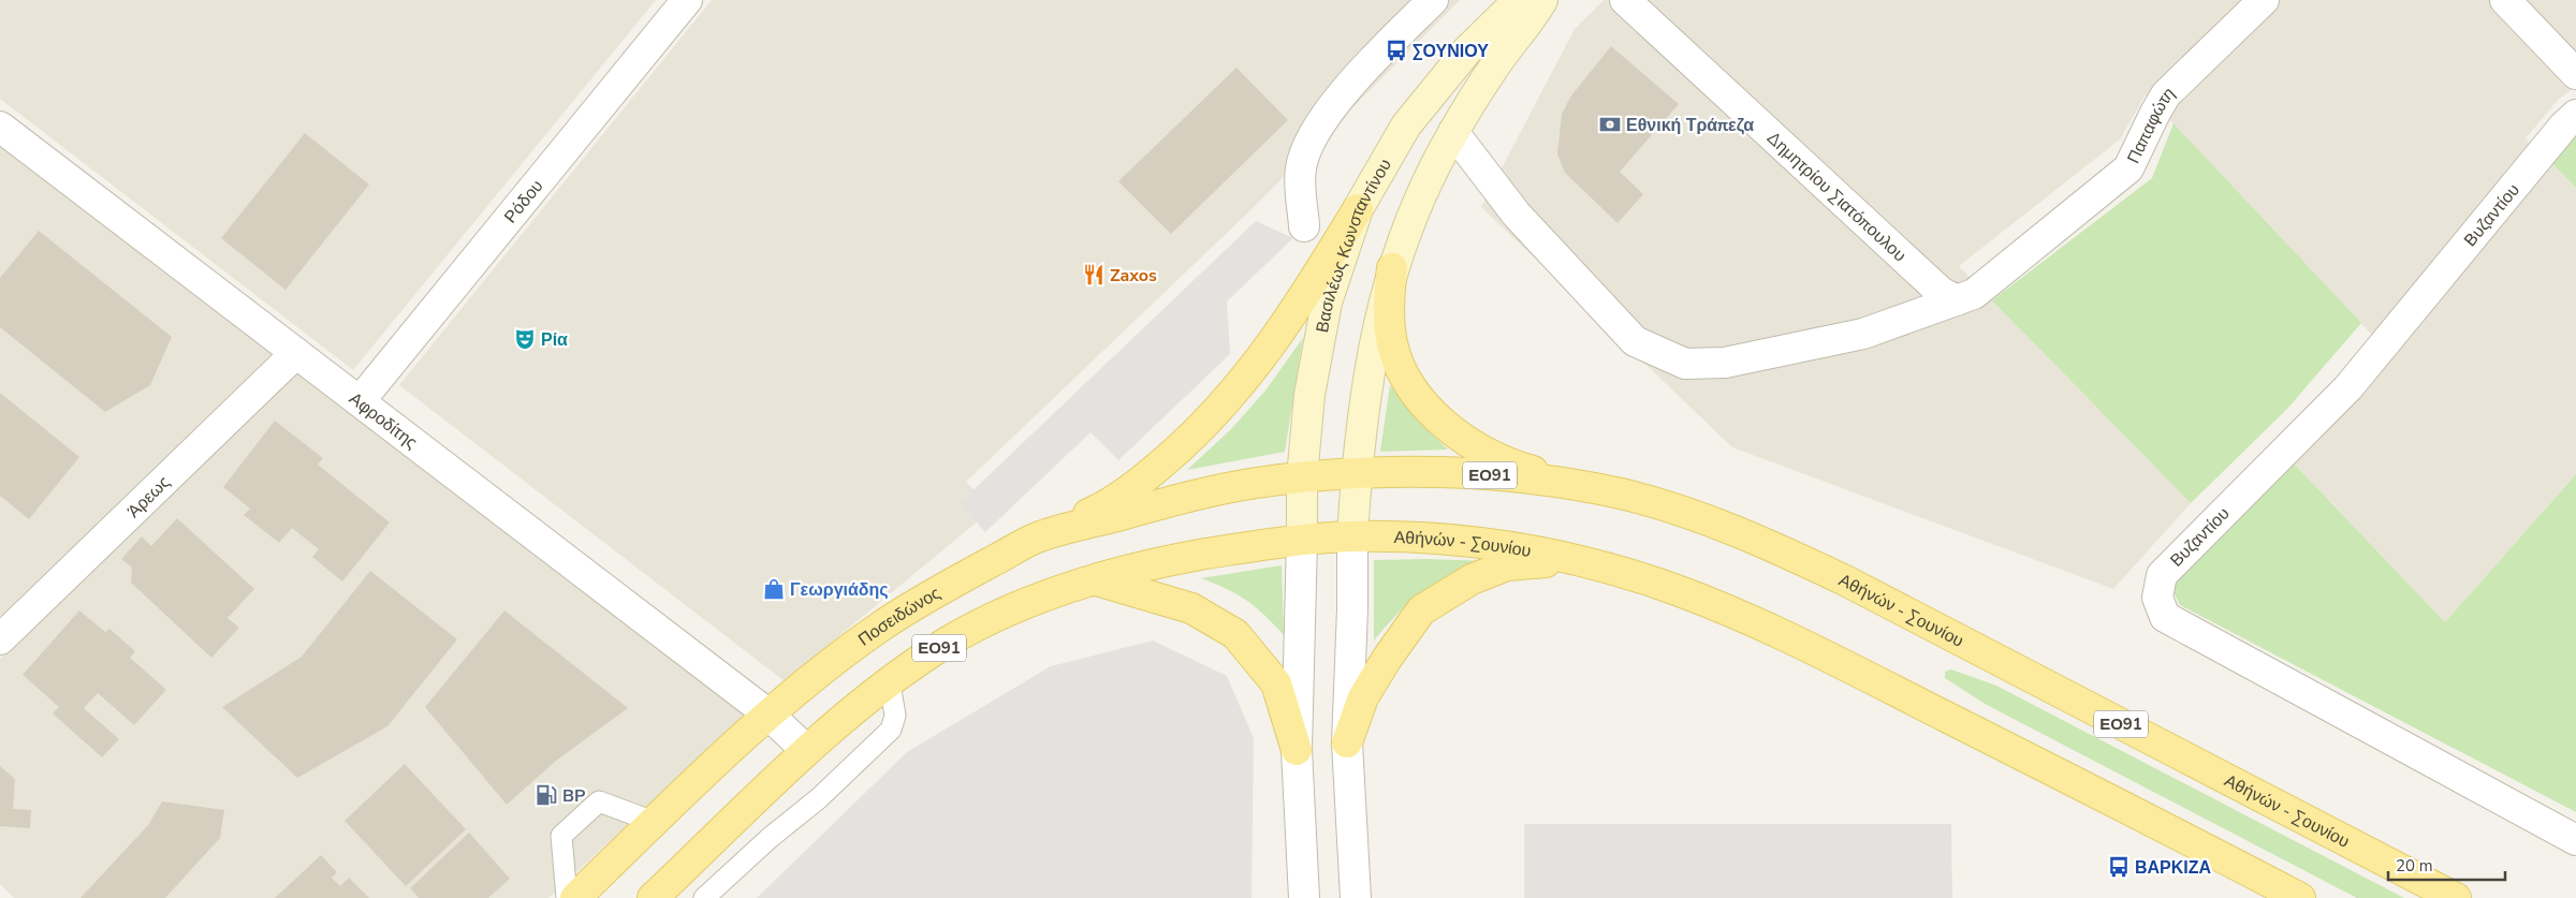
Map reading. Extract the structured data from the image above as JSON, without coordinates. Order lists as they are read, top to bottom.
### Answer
{
  "streets": {
    "main road": [
      "Βασιλέως Κωνσταντίνου",
      "ΕΟ91",
      "Αθήνών - Σουνίου",
      "Ποσειδώνος"
    ],
    "street": [
      "Παπαφώτη",
      "Δημητρίου Σιατόπουλου",
      "Ρόδου",
      "Βυζαντίου",
      "Αφροδίτης",
      "Άρεως"
    ]
  },
  "crossings": [
    ["Παπαφώτη", "Δημητρίου Σιατόπουλου"],
    ["Ρόδου", "Αφροδίτης"],
    ["Βασιλέως Κωνσταντίνου", "ΕΟ91"],
    ["Βασιλέως Κωνσταντίνου", "Αθήνών - Σουνίου"],
    ["Βασιλέως Κωνσταντίνου", "Ποσειδώνος"],
    ["Αφροδίτης", "ΕΟ91"],
    ["Αφροδίτης", "Άρεως"],
    ["Αφροδίτης", "Ποσειδώνος"],
    ["ΕΟ91", "Αθήνών - Σουνίου"],
    ["Αθήνών - Σουνίου", "Ποσειδώνος"]
  ],
  "places": {
    "bus stop": ["ΣΟΥΝΙΟΥ", "ΒΑΡΚΙΖΑ"],
    "bank": ["Εθνική Τράπεζα"],
    "restaurant": ["Zaxos"],
    "theatre": ["Ρία"],
    "shop": ["Γεωργιάδης"],
    "fuel station": ["BP"]
  },
  "scale_bar": "20 m"
}
